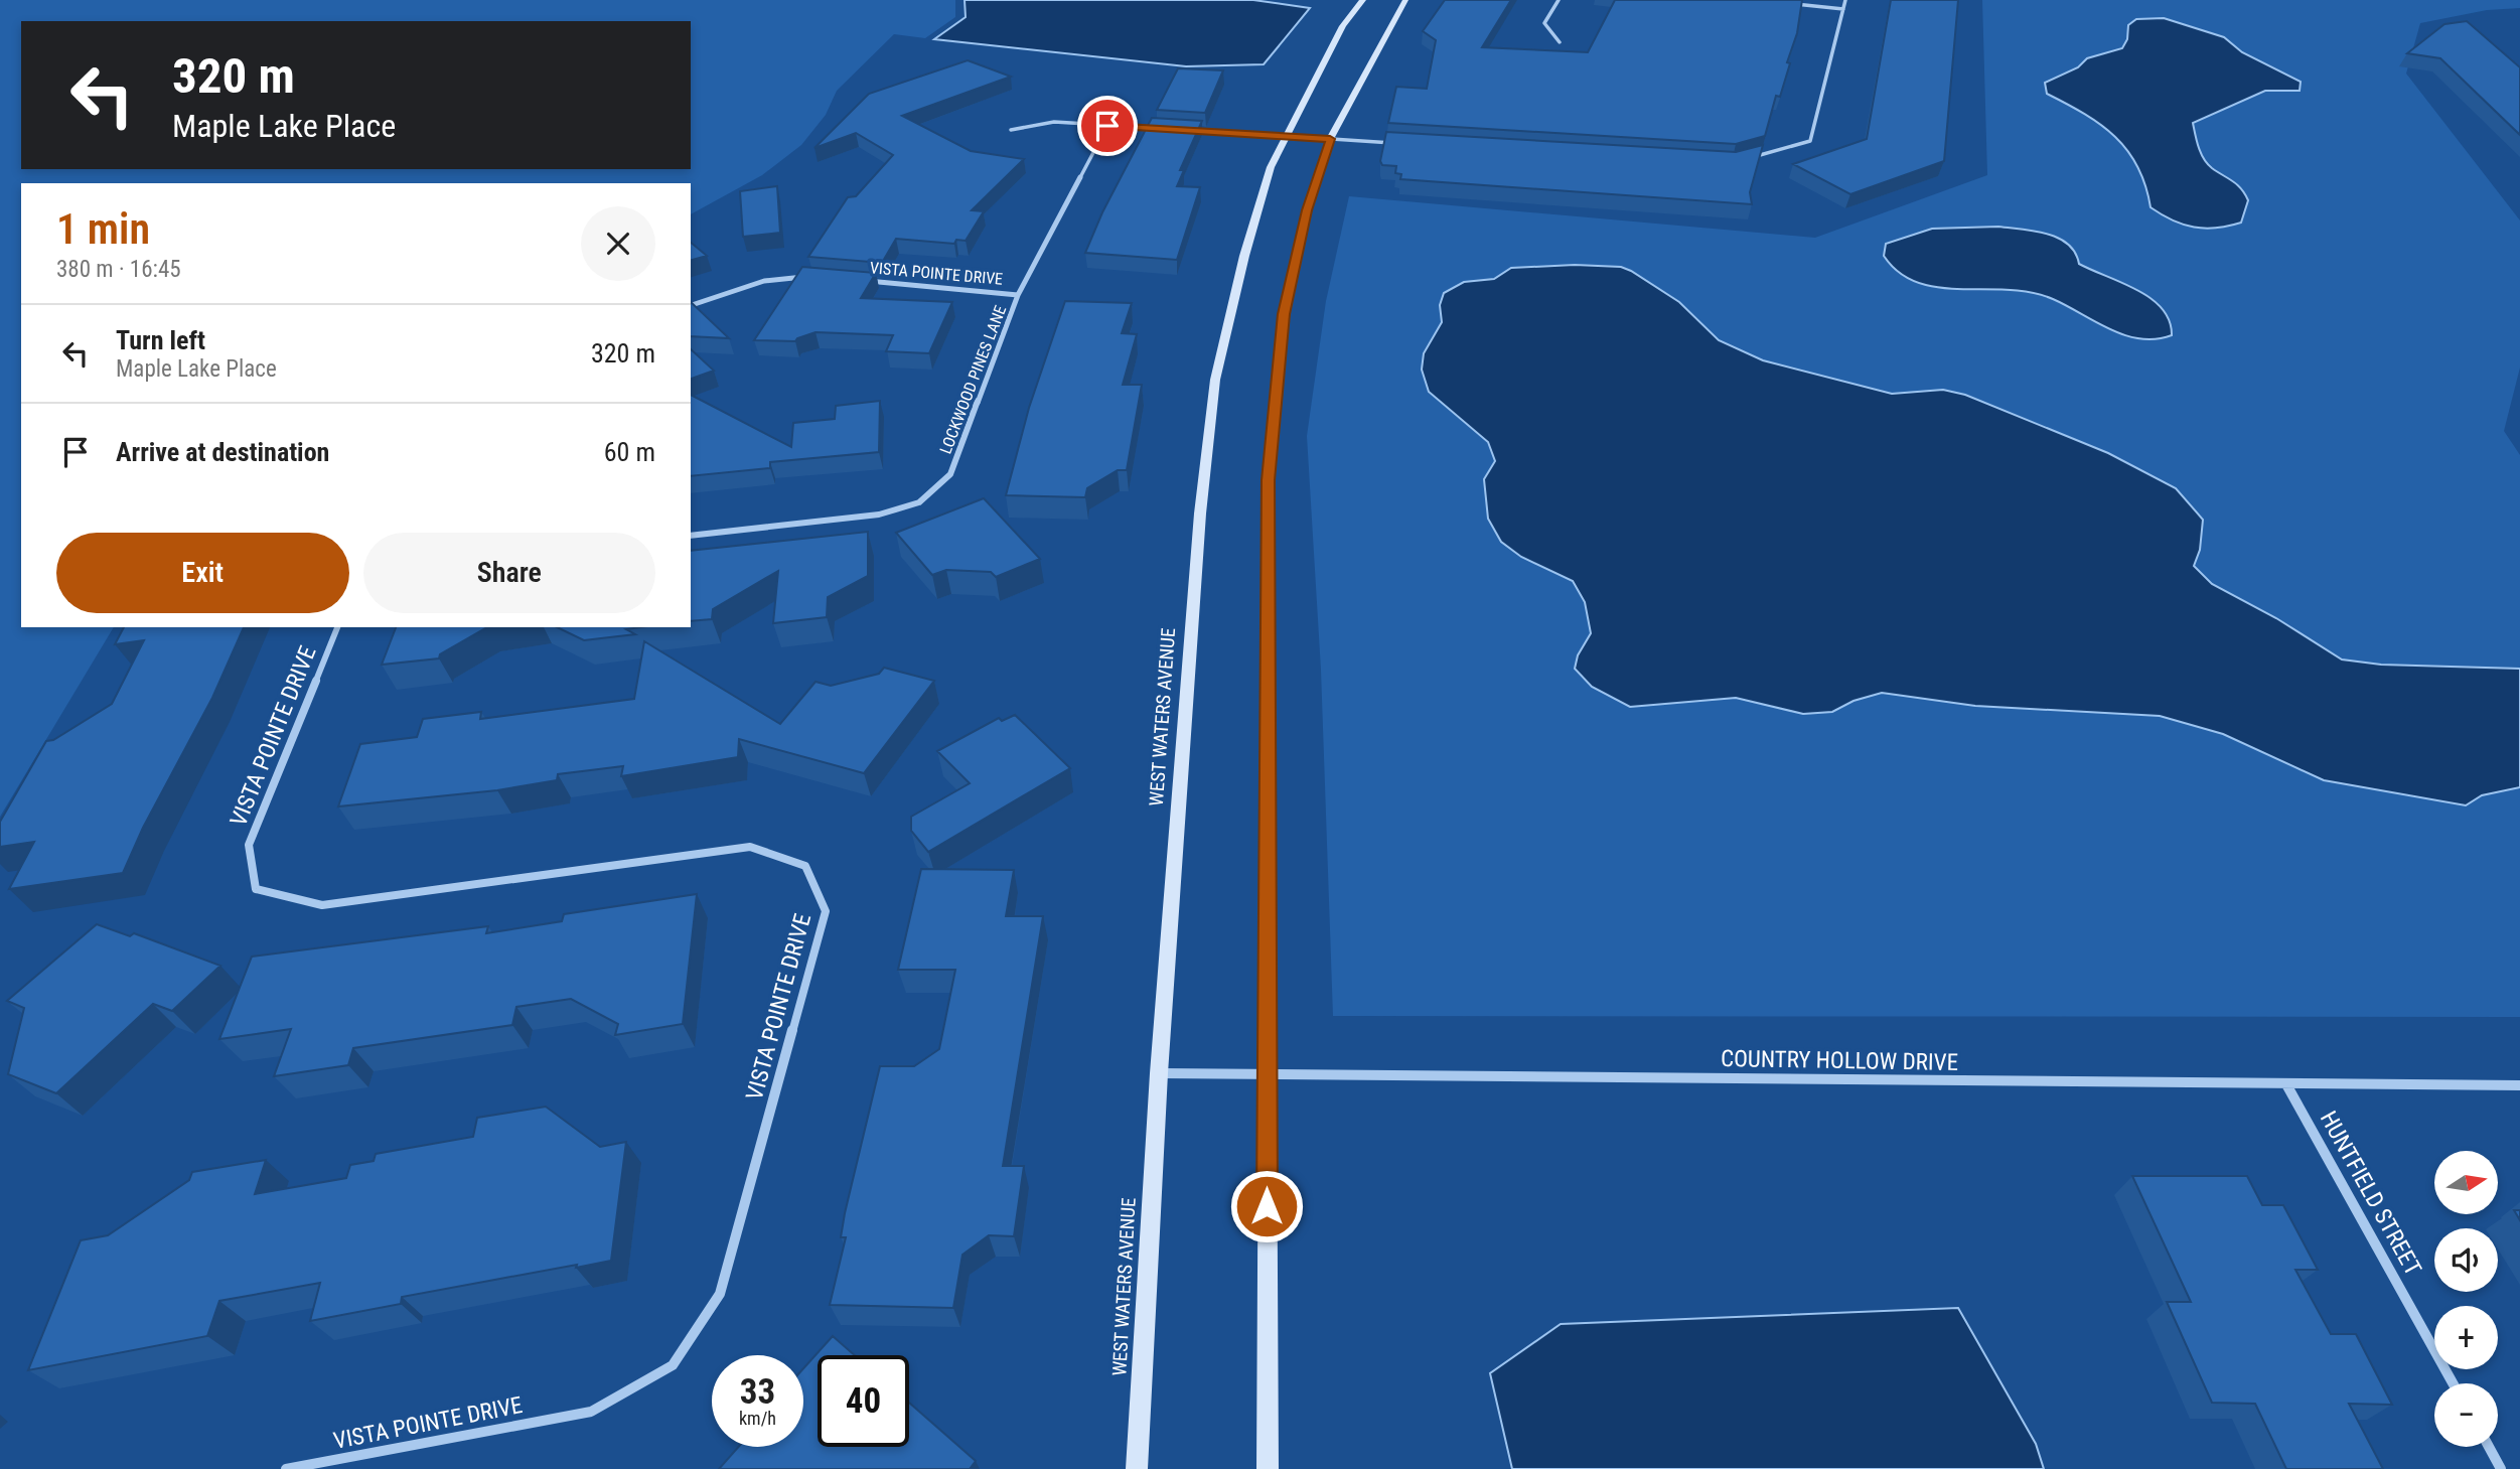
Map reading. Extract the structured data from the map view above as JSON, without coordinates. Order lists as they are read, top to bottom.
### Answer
{
  "streets": {
    "street": [
      "VISTA POINTE DRIVE",
      "LOCKWOOD PINES LANE",
      "WEST WATERS AVENUE",
      "COUNTRY HOLLOW DRIVE",
      "HUNTFIELD STREET"
    ]
  },
  "crossings": [
    ["VISTA POINTE DRIVE", "LOCKWOOD PINES LANE"],
    ["WEST WATERS AVENUE", "COUNTRY HOLLOW DRIVE"],
    ["COUNTRY HOLLOW DRIVE", "HUNTFIELD STREET"]
  ],
  "north": "right",
  "page": {
    "turn": ["320 m", "Maple Lake Place"],
    "heading": ["1 min", "380 m · 16:45"],
    "list": [
      {
        "name": "Turn left",
        "note": "Maple Lake Place",
        "value": "320 m"
      },
      {
        "name": "Arrive at destination",
        "value": "60 m"
      }
    ],
    "buttons": ["Exit", "Share"],
    "map_buttons": ["+", "−"],
    "speed": "33 km/h",
    "limit": "40"
  }
}
